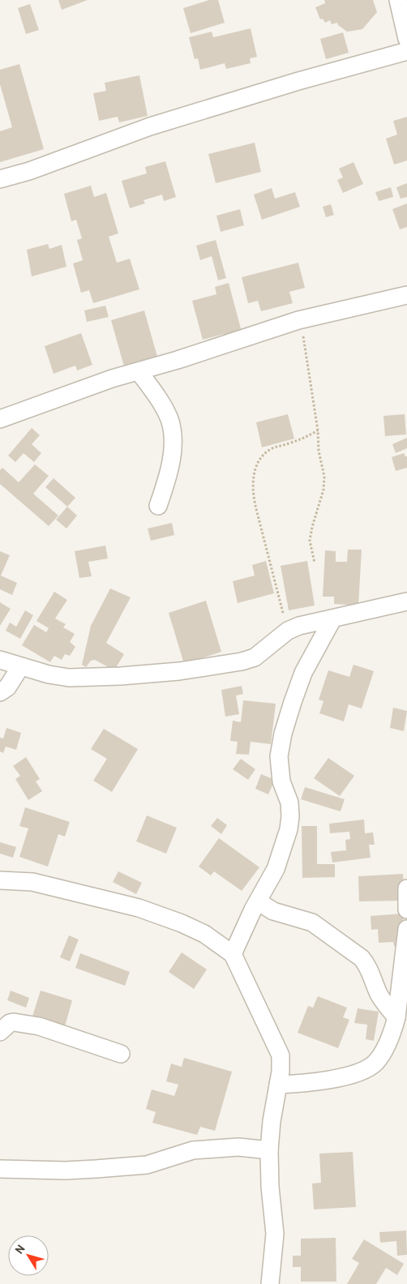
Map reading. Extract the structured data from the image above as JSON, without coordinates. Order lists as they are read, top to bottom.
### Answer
{
  "north": "top left"
}
